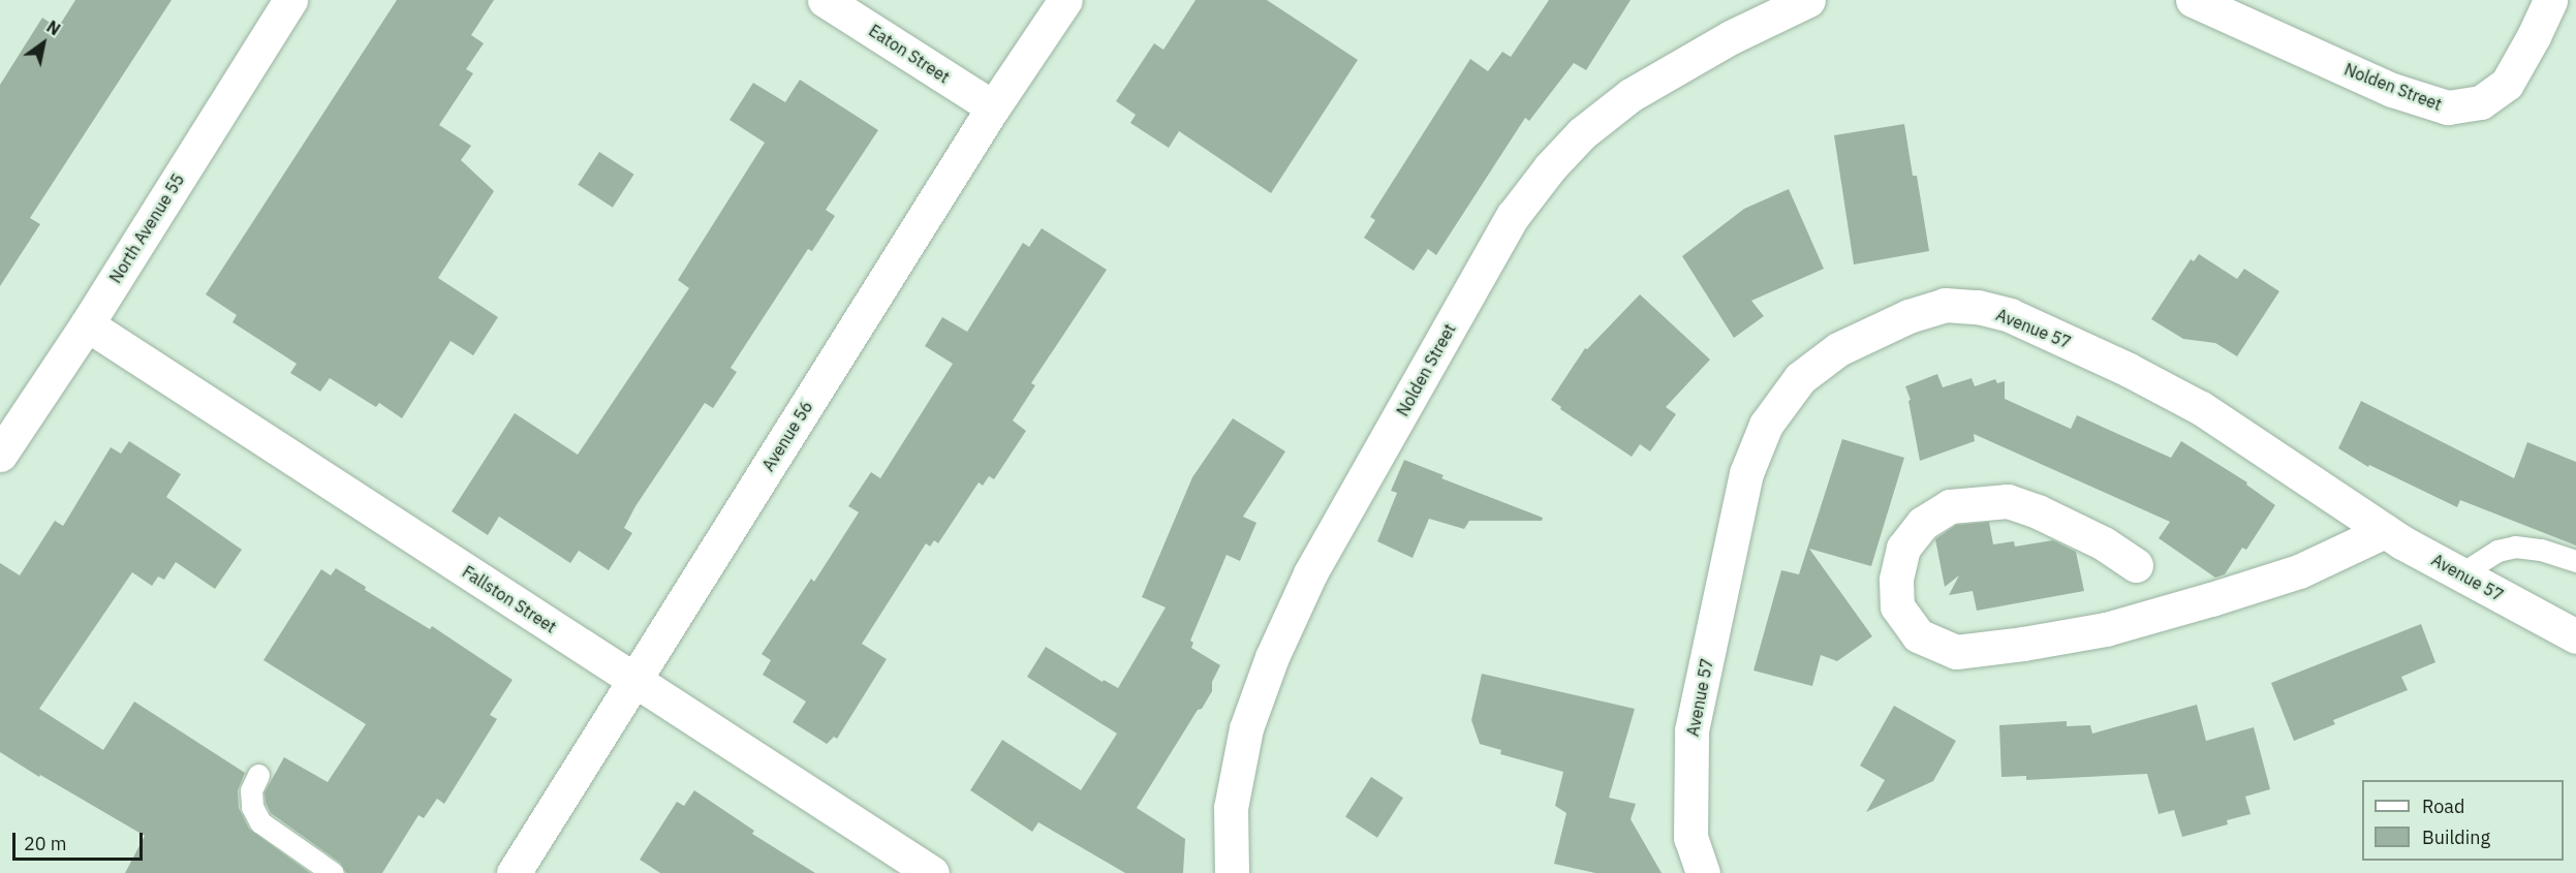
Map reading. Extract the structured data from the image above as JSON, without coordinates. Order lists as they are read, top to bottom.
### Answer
{
  "streets": {
    "street": [
      "Eaton Street",
      "Nolden Street",
      "North Avenue 55",
      "Avenue 57",
      "Avenue 56",
      "Fallston Street"
    ]
  },
  "crossings": [
    ["Eaton Street", "Avenue 56"],
    ["North Avenue 55", "Fallston Street"],
    ["Avenue 56", "Fallston Street"]
  ],
  "legend": ["Road", "Building"],
  "scale_bar": "20 m",
  "north": "top right"
}
